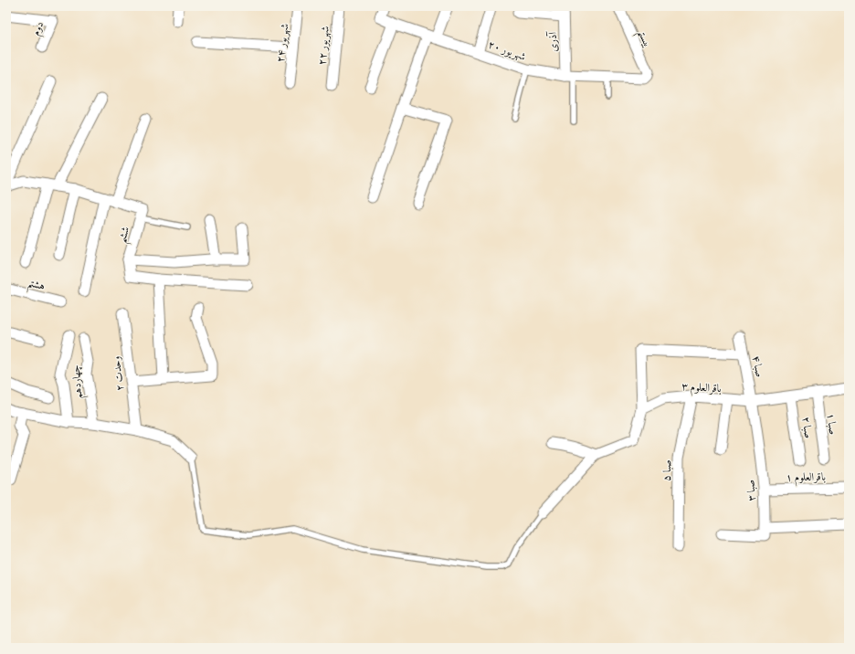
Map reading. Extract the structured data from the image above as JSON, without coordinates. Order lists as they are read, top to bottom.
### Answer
{
  "streets": {
    "street": [
      "دوم",
      "بیستم",
      "آذری",
      "شهریور ۲۴",
      "شهریور ۲۲",
      "شهریور ۲۰",
      "ششم",
      "هشتم",
      "صبا ۴",
      "وحدت ۲",
      "چهاردهم",
      "باقرالعلوم ۳",
      "صبا ۱",
      "صبا ۲",
      "صبا ۵",
      "باقرالعلوم ۱",
      "صبا ۳"
    ]
  },
  "crossings": [
    ["بیستم", "شهریور ۲۰"],
    ["آذری", "شهریور ۲۰"],
    ["صبا ۴", "باقرالعلوم ۳"],
    ["صبا ۴", "صبا ۳"],
    ["باقرالعلوم ۳", "صبا ۱"],
    ["باقرالعلوم ۳", "صبا ۲"],
    ["باقرالعلوم ۳", "صبا ۵"],
    ["باقرالعلوم ۳", "صبا ۳"],
    ["باقرالعلوم ۱", "صبا ۳"]
  ]
}
